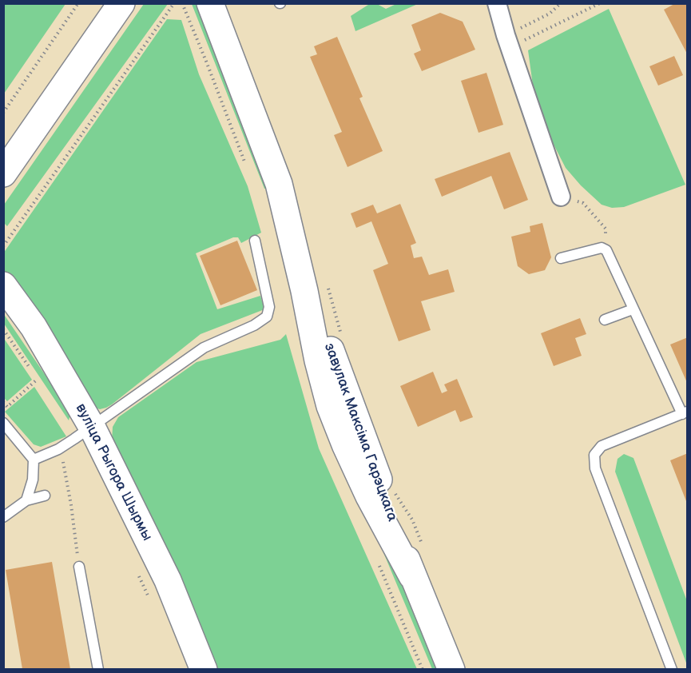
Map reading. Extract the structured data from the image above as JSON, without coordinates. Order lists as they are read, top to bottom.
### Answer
{
  "streets": {
    "street": ["завулак Максіма Гарэцкага", "вуліца Рыгора Шырмы"]
  }
}
